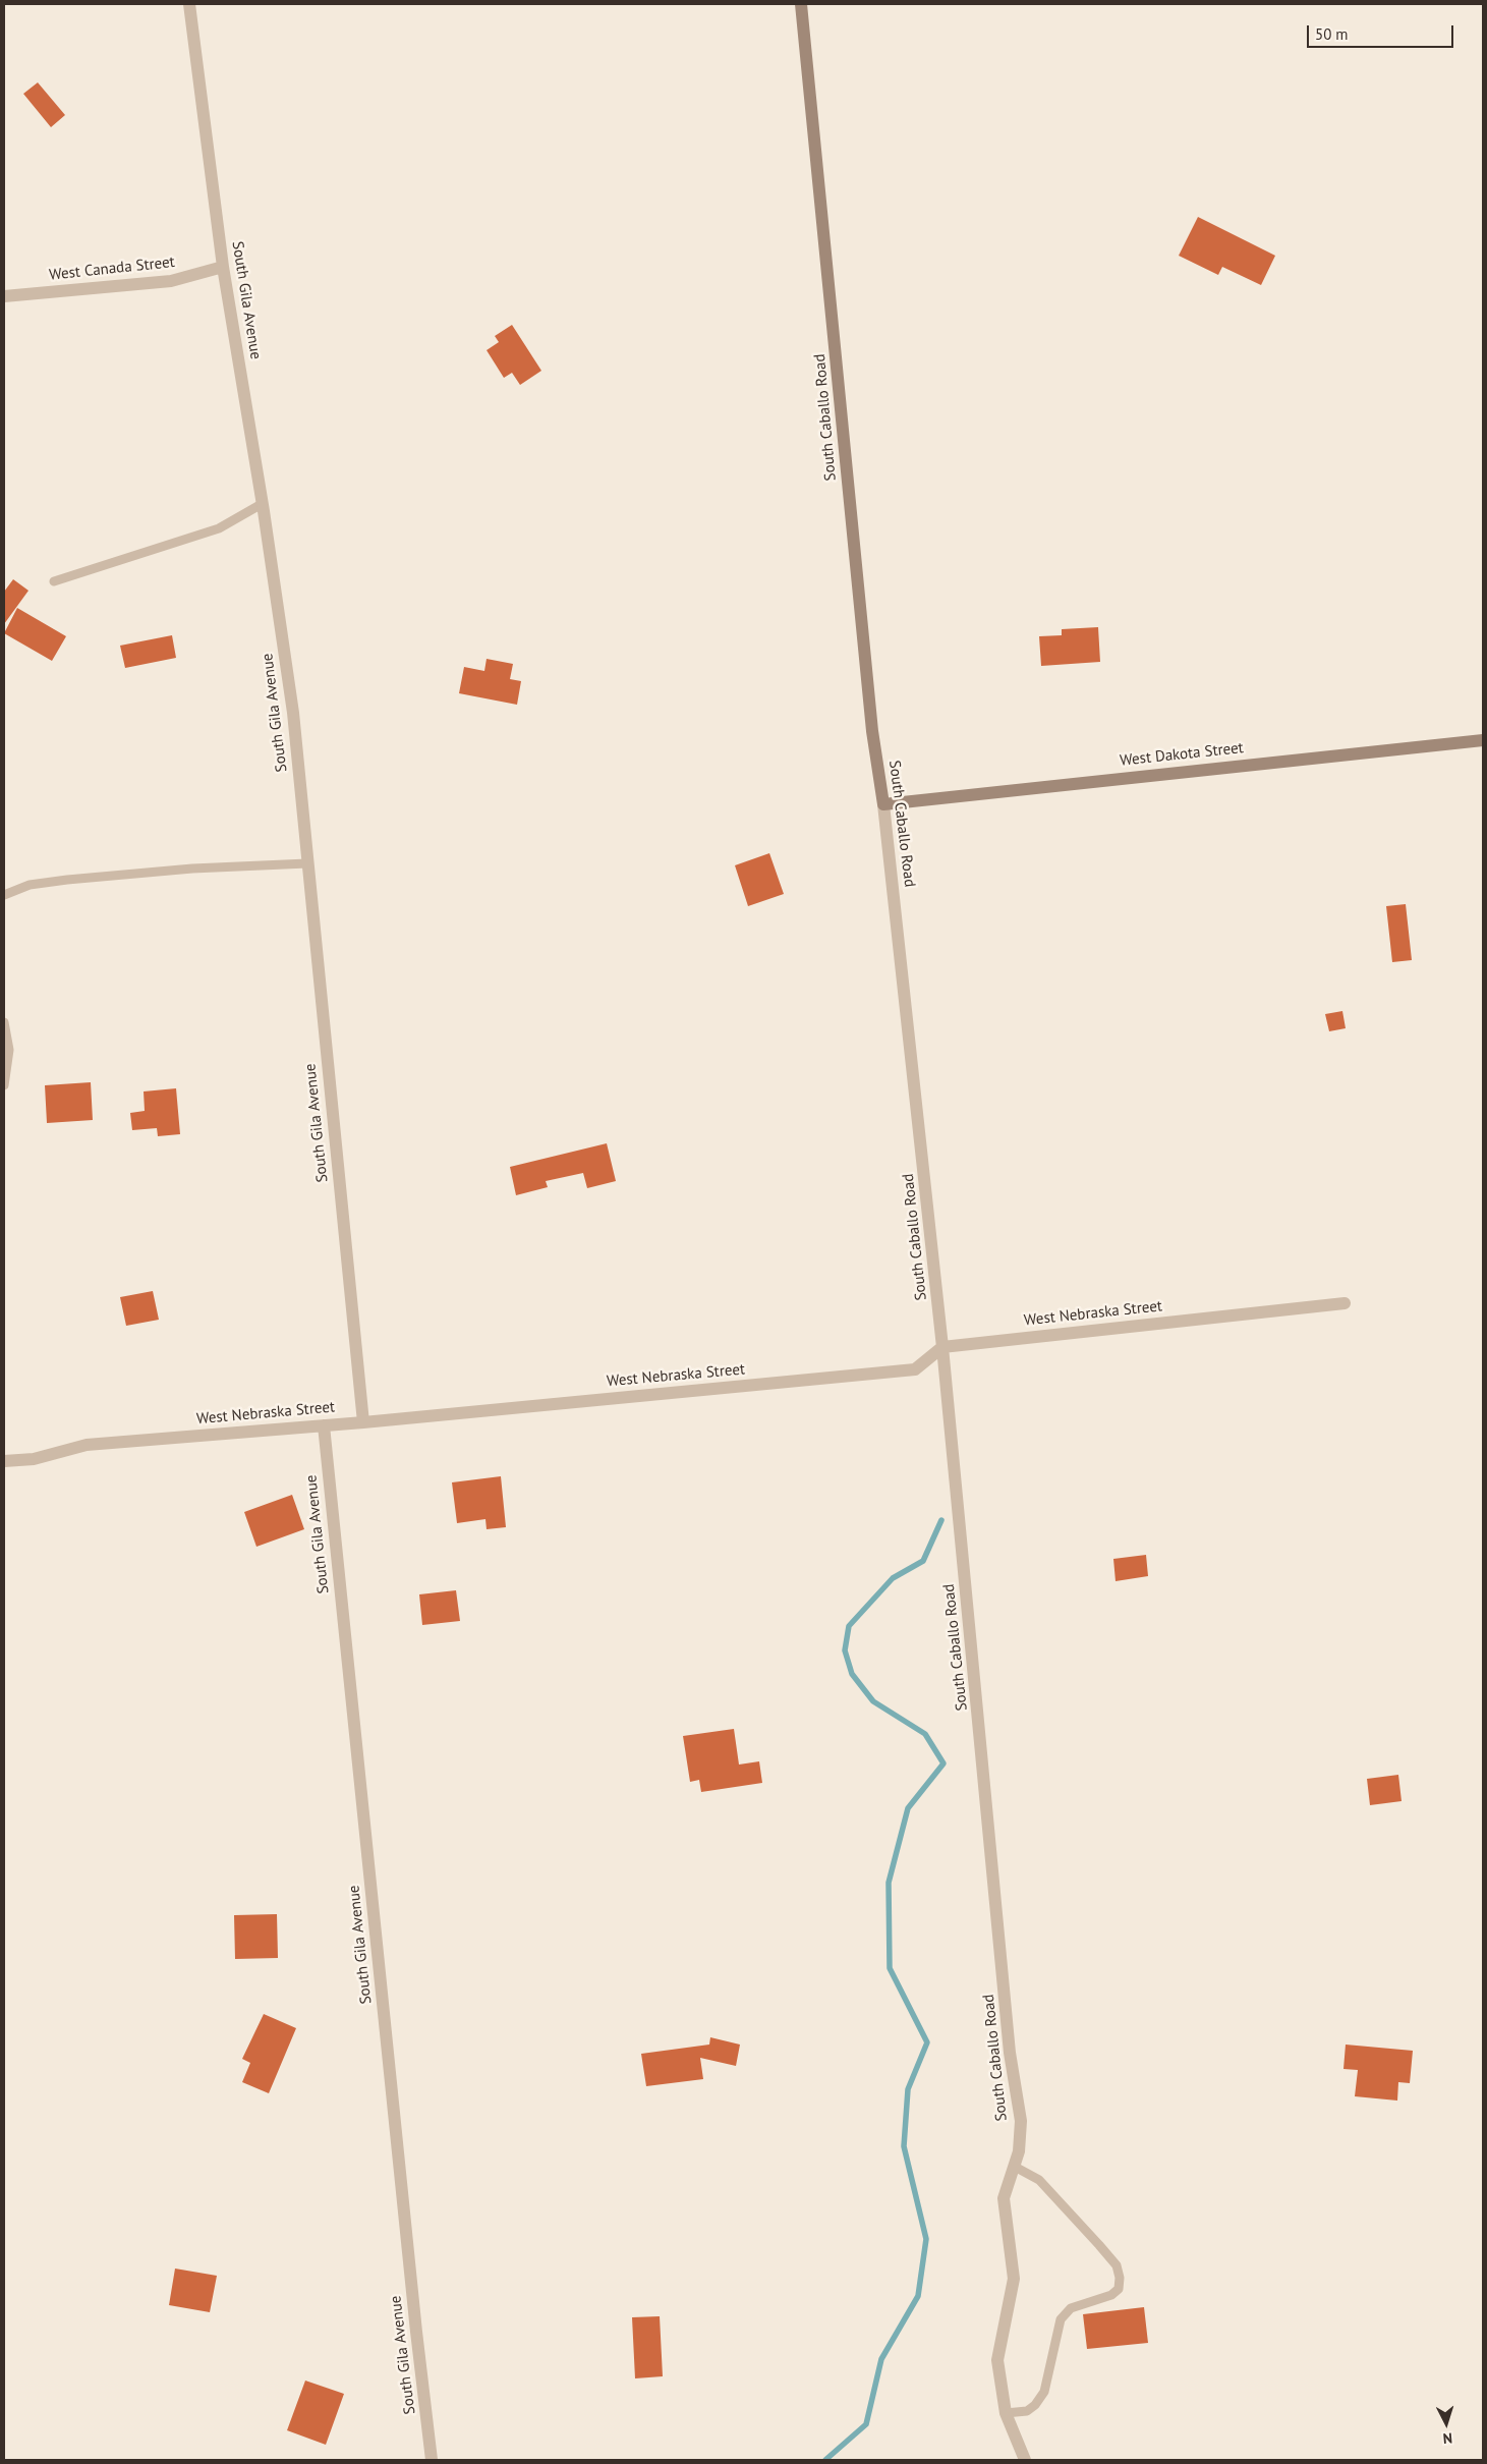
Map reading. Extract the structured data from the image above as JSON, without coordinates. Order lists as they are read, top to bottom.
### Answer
{
  "streets": {
    "street": [
      "West Canada Street",
      "South Gila Avenue",
      "South Caballo Road",
      "West Dakota Street",
      "West Nebraska Street"
    ]
  },
  "crossings": [
    ["West Canada Street", "South Gila Avenue"],
    ["South Gila Avenue", "West Nebraska Street"],
    ["South Caballo Road", "West Dakota Street"],
    ["South Caballo Road", "West Nebraska Street"]
  ],
  "scale_bar": "50 m",
  "north": "bottom"
}
